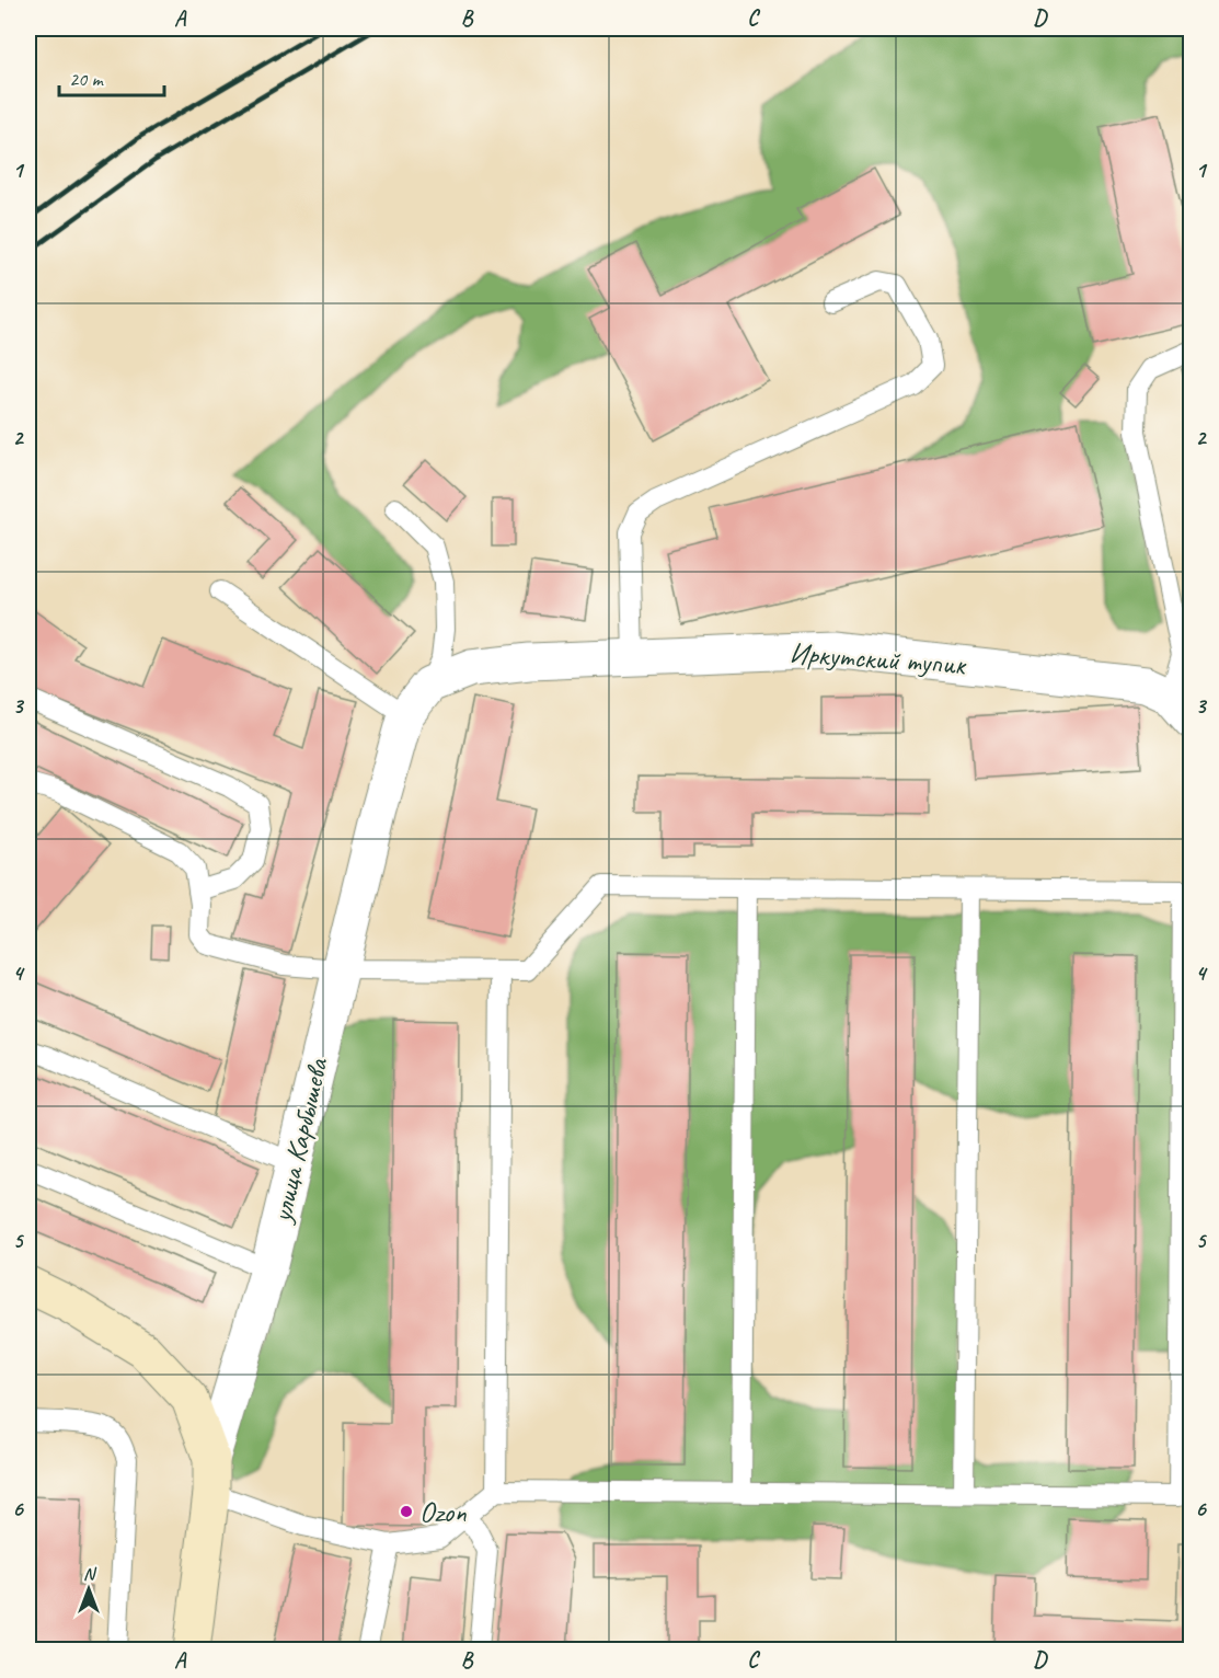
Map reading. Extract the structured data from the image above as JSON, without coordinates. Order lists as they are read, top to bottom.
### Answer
{
  "streets": {
    "main road": ["улица Карбышева"],
    "street": ["Иркутский тупик"]
  },
  "crossings": [
    ["Иркутский тупик", "улица Карбышева"]
  ],
  "places": ["Ozon"],
  "scale_bar": "20 m",
  "north": "top",
  "grid": {
    "columns": [
      "A",
      "B",
      "C",
      "D"
    ],
    "rows": [
      "1",
      "2",
      "3",
      "4",
      "5",
      "6"
    ]
  }
}
